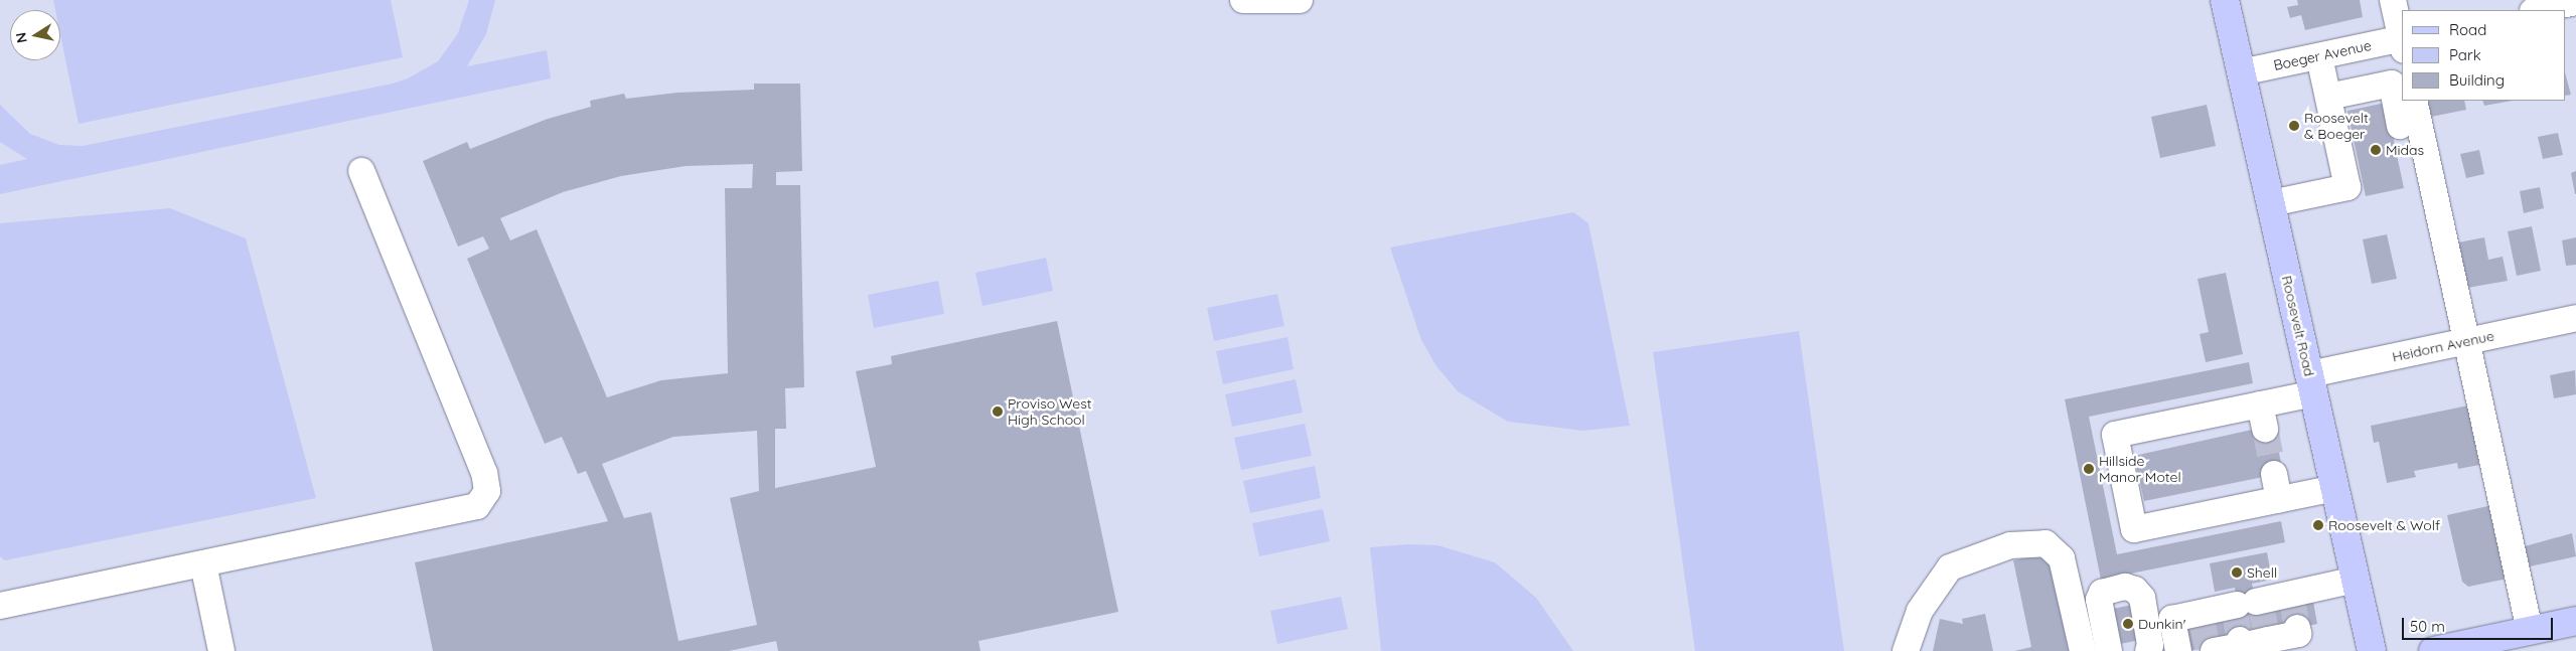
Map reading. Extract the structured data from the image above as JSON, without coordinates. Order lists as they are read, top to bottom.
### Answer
{
  "streets": {
    "main road": ["Roosevelt Road"],
    "street": ["Boeger Avenue", "Heidorn Avenue"]
  },
  "crossings": [
    ["Boeger Avenue", "Roosevelt Road"],
    ["Roosevelt Road", "Heidorn Avenue"]
  ],
  "places": [
    "Roosevelt & Boeger",
    "Midas",
    "Proviso West High School",
    "Hillside Manor Motel",
    "Roosevelt & Wolf",
    "Shell",
    "Dunkin'"
  ],
  "legend": ["Road", "Park", "Building"],
  "scale_bar": "50 m",
  "north": "left"
}
